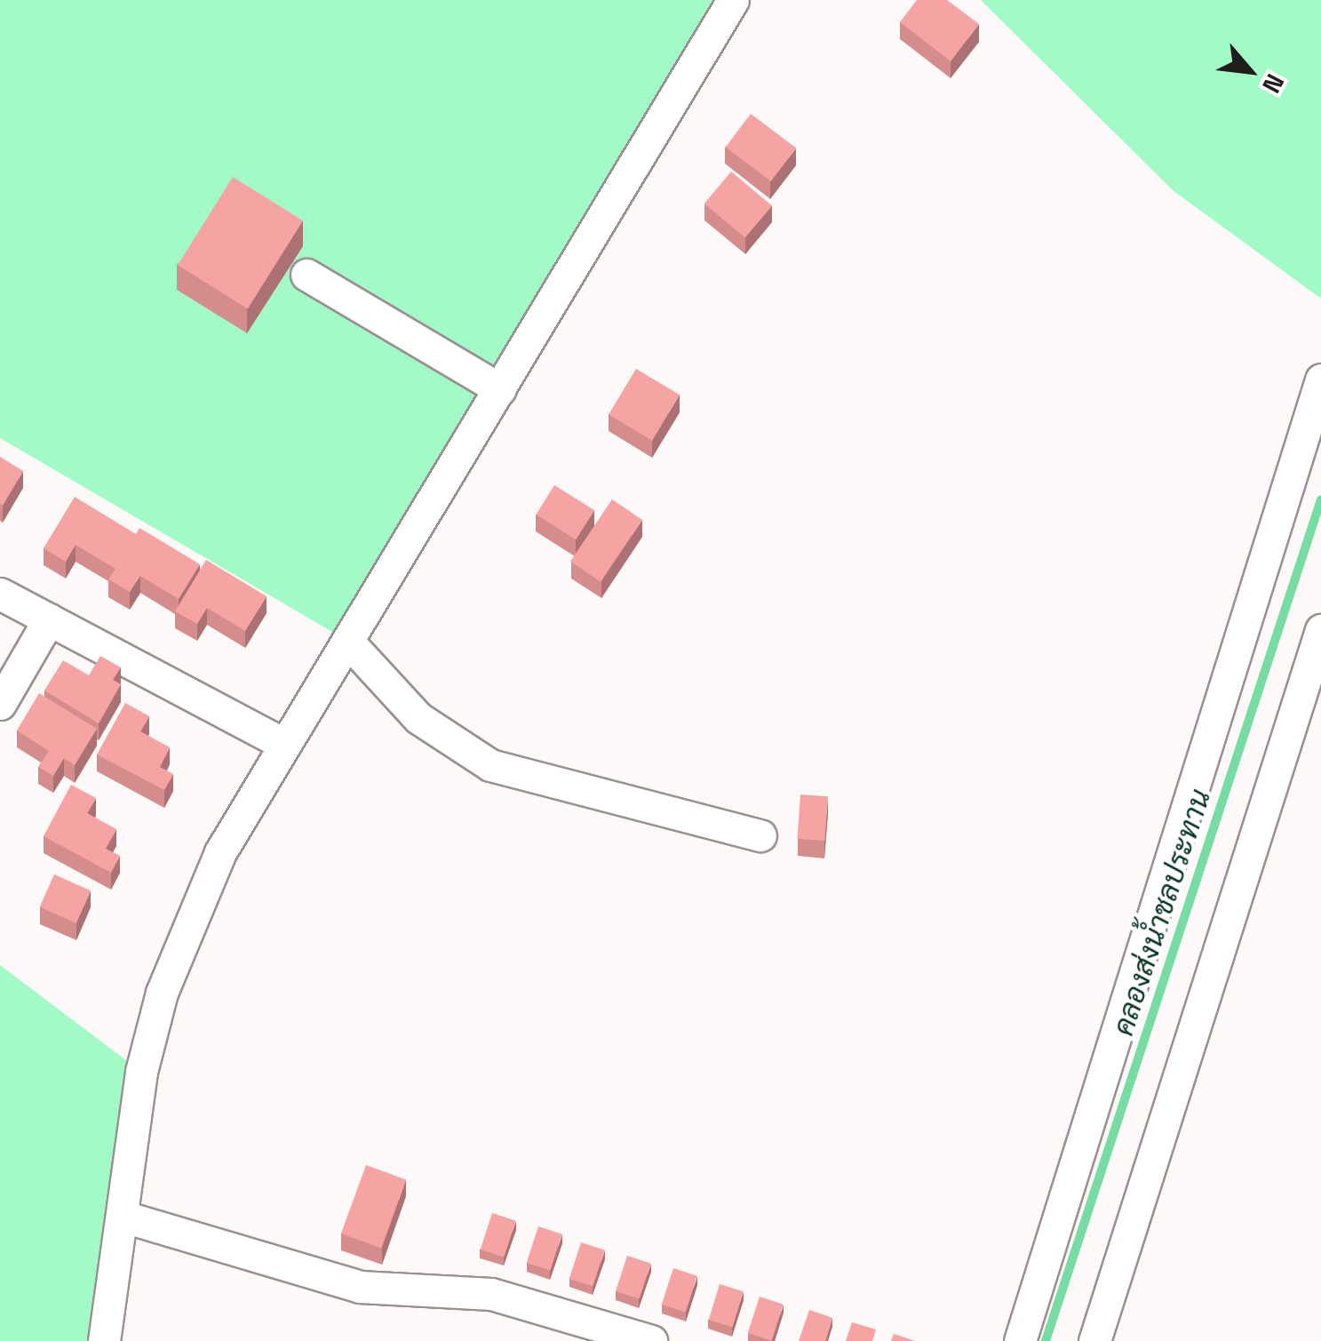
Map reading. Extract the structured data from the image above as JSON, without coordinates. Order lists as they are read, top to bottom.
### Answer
{
  "water": ["คลองส่งน้ำชลประทาน"],
  "north": "bottom right"
}
